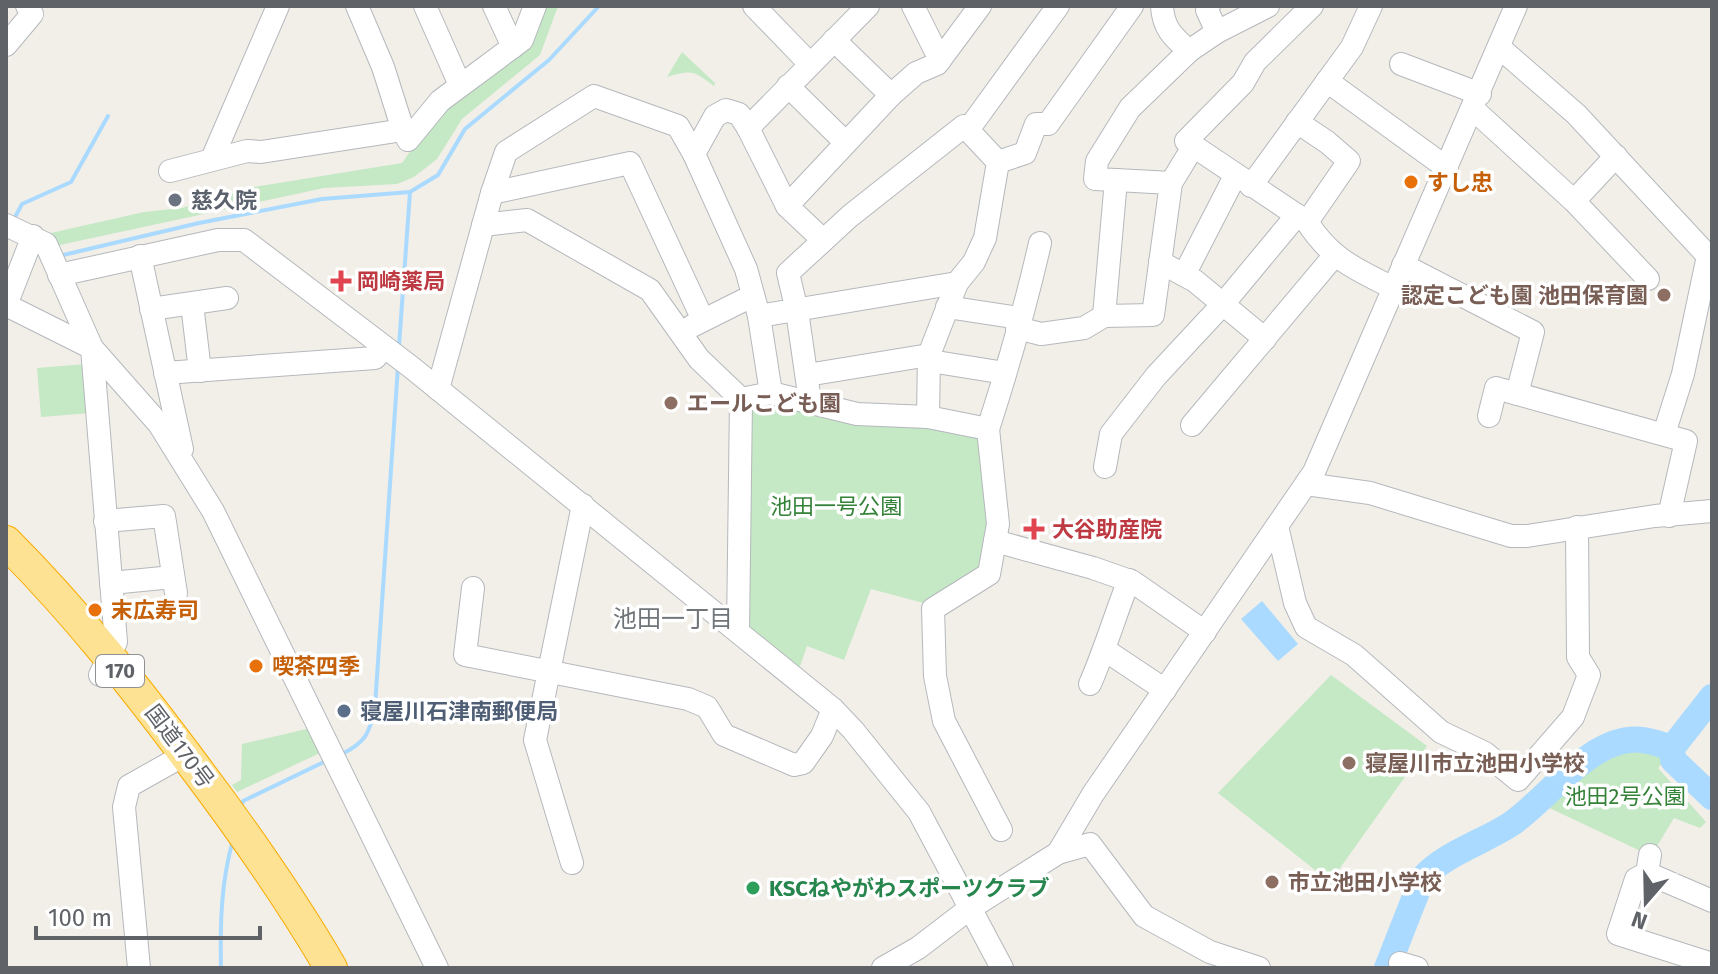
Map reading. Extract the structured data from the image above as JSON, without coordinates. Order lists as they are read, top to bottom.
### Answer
{
  "streets": {
    "highway": ["170", "国道170号"]
  },
  "districts": ["池田一丁目"],
  "parks": ["池田一号公園", "池田2号公園"],
  "places": {
    "other": [
      "すし忠",
      "慈久院",
      "認定こども園 池田保育園",
      "エールこども園",
      "末広寿司",
      "喫茶四季",
      "寝屋川石津南郵便局",
      "寝屋川市立池田小学校",
      "市立池田小学校",
      "KSCねやがわスポーツクラブ"
    ],
    "health": ["岡崎薬局", "大谷助産院"]
  },
  "scale_bar": "100 m",
  "north": "bottom"
}
